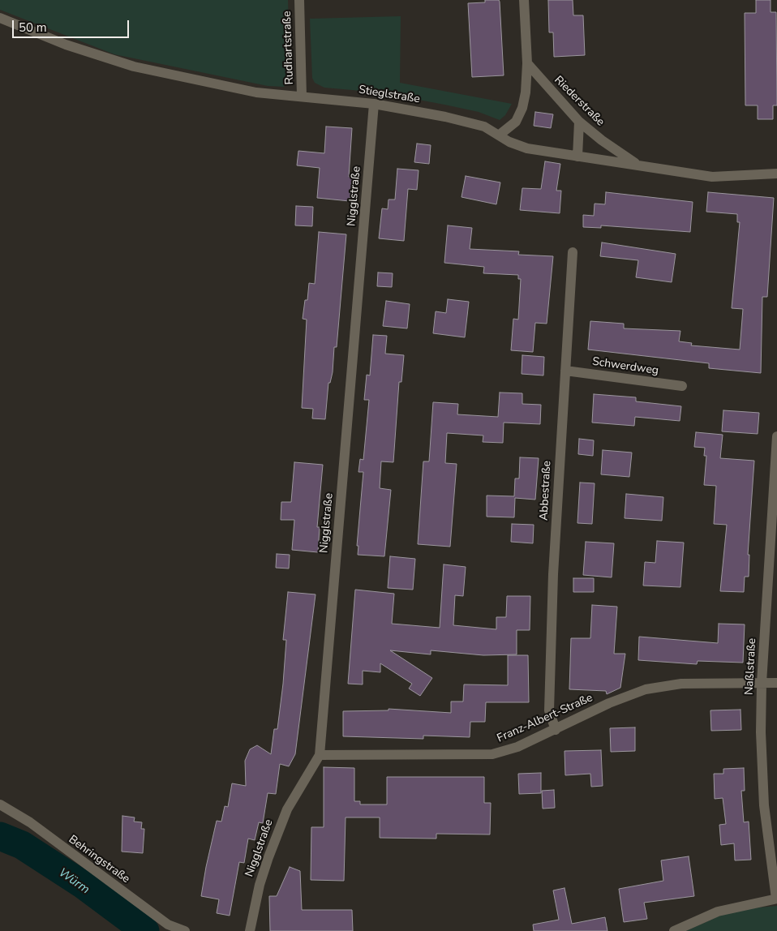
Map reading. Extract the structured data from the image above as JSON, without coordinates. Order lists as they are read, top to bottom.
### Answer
{
  "streets": {
    "street": [
      "Rudhartstraße",
      "Stieglstraße",
      "Riederstraße",
      "Nigglstraße",
      "Schwerdweg",
      "Abbestraße",
      "Naßlstraße",
      "Franz-Albert-Straße",
      "Behringstraße"
    ]
  },
  "crossings": [
    ["Rudhartstraße", "Stieglstraße"],
    ["Stieglstraße", "Riederstraße"],
    ["Stieglstraße", "Nigglstraße"],
    ["Nigglstraße", "Franz-Albert-Straße"],
    ["Schwerdweg", "Abbestraße"],
    ["Abbestraße", "Franz-Albert-Straße"],
    ["Naßlstraße", "Franz-Albert-Straße"]
  ],
  "water": ["Würm"],
  "scale_bar": "50 m"
}
